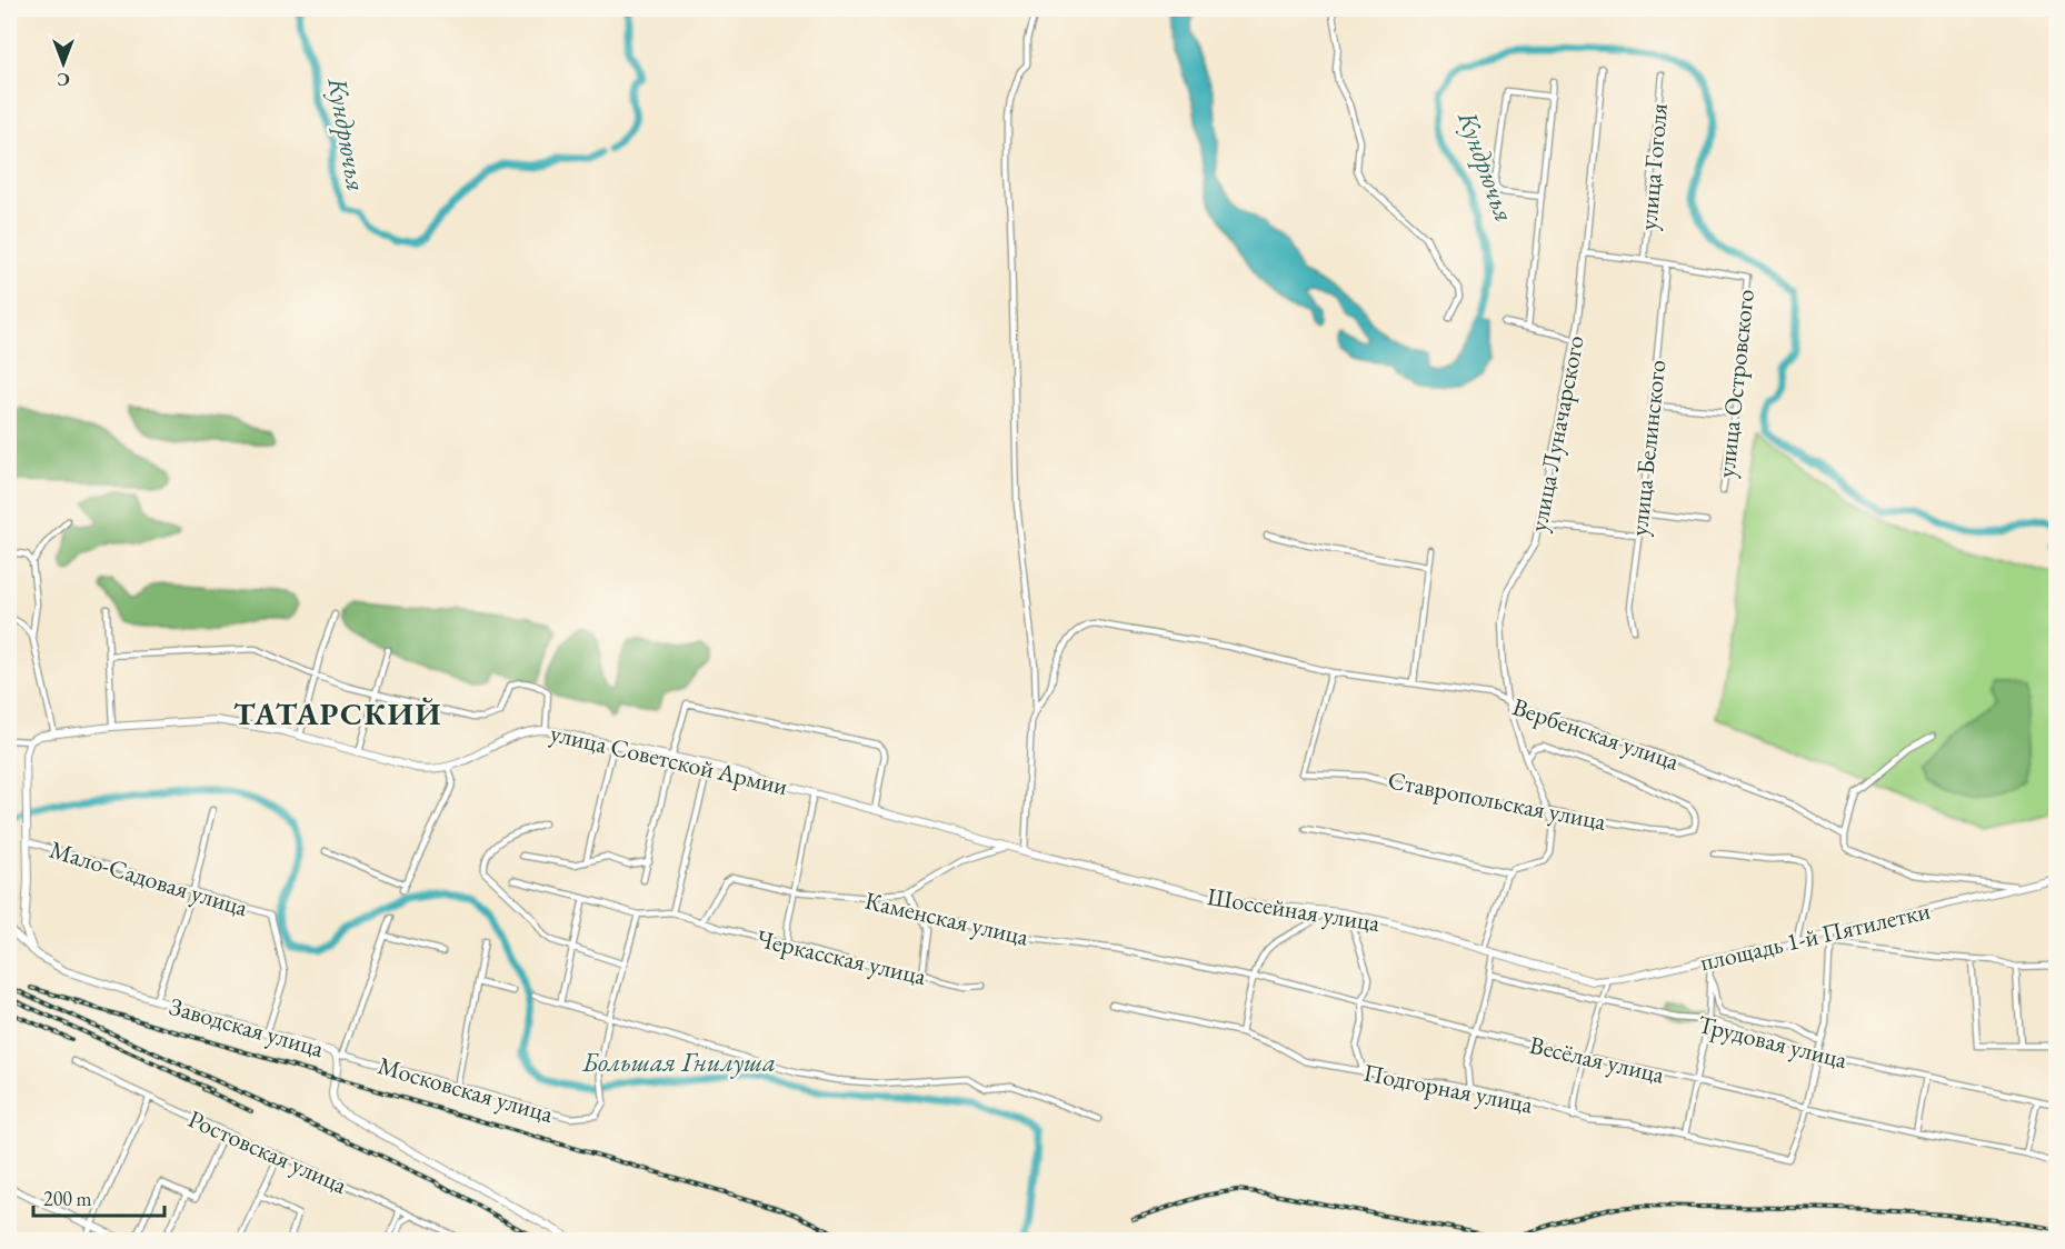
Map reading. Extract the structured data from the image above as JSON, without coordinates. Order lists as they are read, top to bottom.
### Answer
{
  "streets": {
    "main road": [
      "Вербенская улица",
      "улица Советской Армии",
      "Шоссейная улица",
      "площадь 1-й Пятилетки",
      "Заводская улица"
    ],
    "street": [
      "улица Гоголя",
      "улица Островского",
      "улица Луначарского",
      "улица Белинского",
      "Ставропольская улица",
      "Мало-Садовая улица",
      "Каменская улица",
      "Черкасская улица",
      "Трудовая улица",
      "Весёлая улица",
      "Подгорная улица",
      "Московская улица",
      "Ростовская улица"
    ]
  },
  "crossings": [
    ["улица Островского", "улица Белинского"],
    ["улица Луначарского", "Вербенская улица"],
    ["улица Луначарского", "Ставропольская улица"],
    ["Вербенская улица", "Ставропольская улица"],
    ["Вербенская улица", "площадь 1-й Пятилетки"],
    ["улица Советской Армии", "Шоссейная улица"],
    ["Мало-Садовая улица", "Заводская улица"],
    ["Шоссейная улица", "площадь 1-й Пятилетки"],
    ["Каменская улица", "Черкасская улица"],
    ["Каменская улица", "Весёлая улица"],
    ["Заводская улица", "Московская улица"],
    ["Весёлая улица", "Подгорная улица"]
  ],
  "districts": ["ТАТАРСКИЙ"],
  "water": ["Кундрючья", "Большая Гнилуша"],
  "scale_bar": "200 m",
  "north": "bottom"
}
